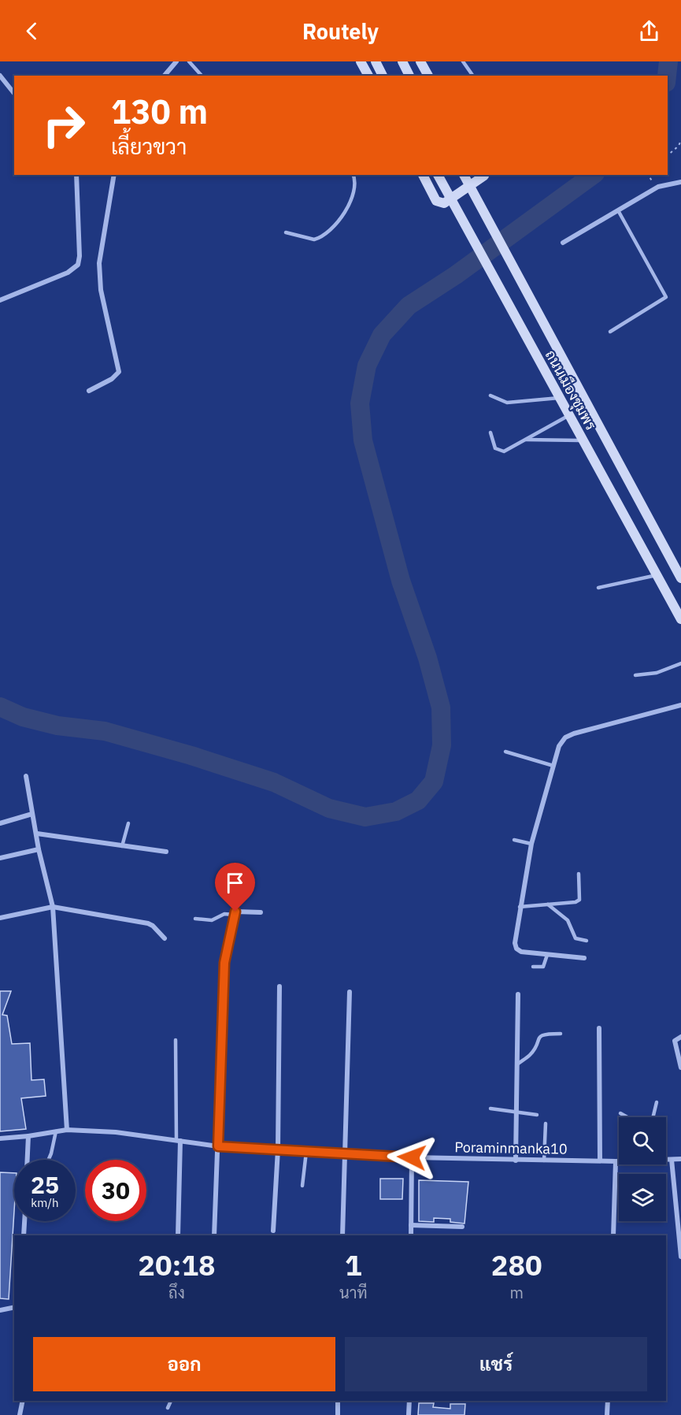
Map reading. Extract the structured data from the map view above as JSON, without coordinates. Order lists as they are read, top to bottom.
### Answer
{
  "streets": {
    "main road": ["ถนนเมืองชุมพร"],
    "street": ["Poraminmanka10"]
  },
  "page": {
    "header": "Routely",
    "turn": ["130 m", "เลี้ยวขวา"],
    "speed": "25 km/h",
    "limit": "30",
    "eta": [
      "20:18",
      "ถึง",
      "1",
      "นาที",
      "280",
      "m"
    ],
    "buttons": ["ออก", "แชร์"]
  }
}
